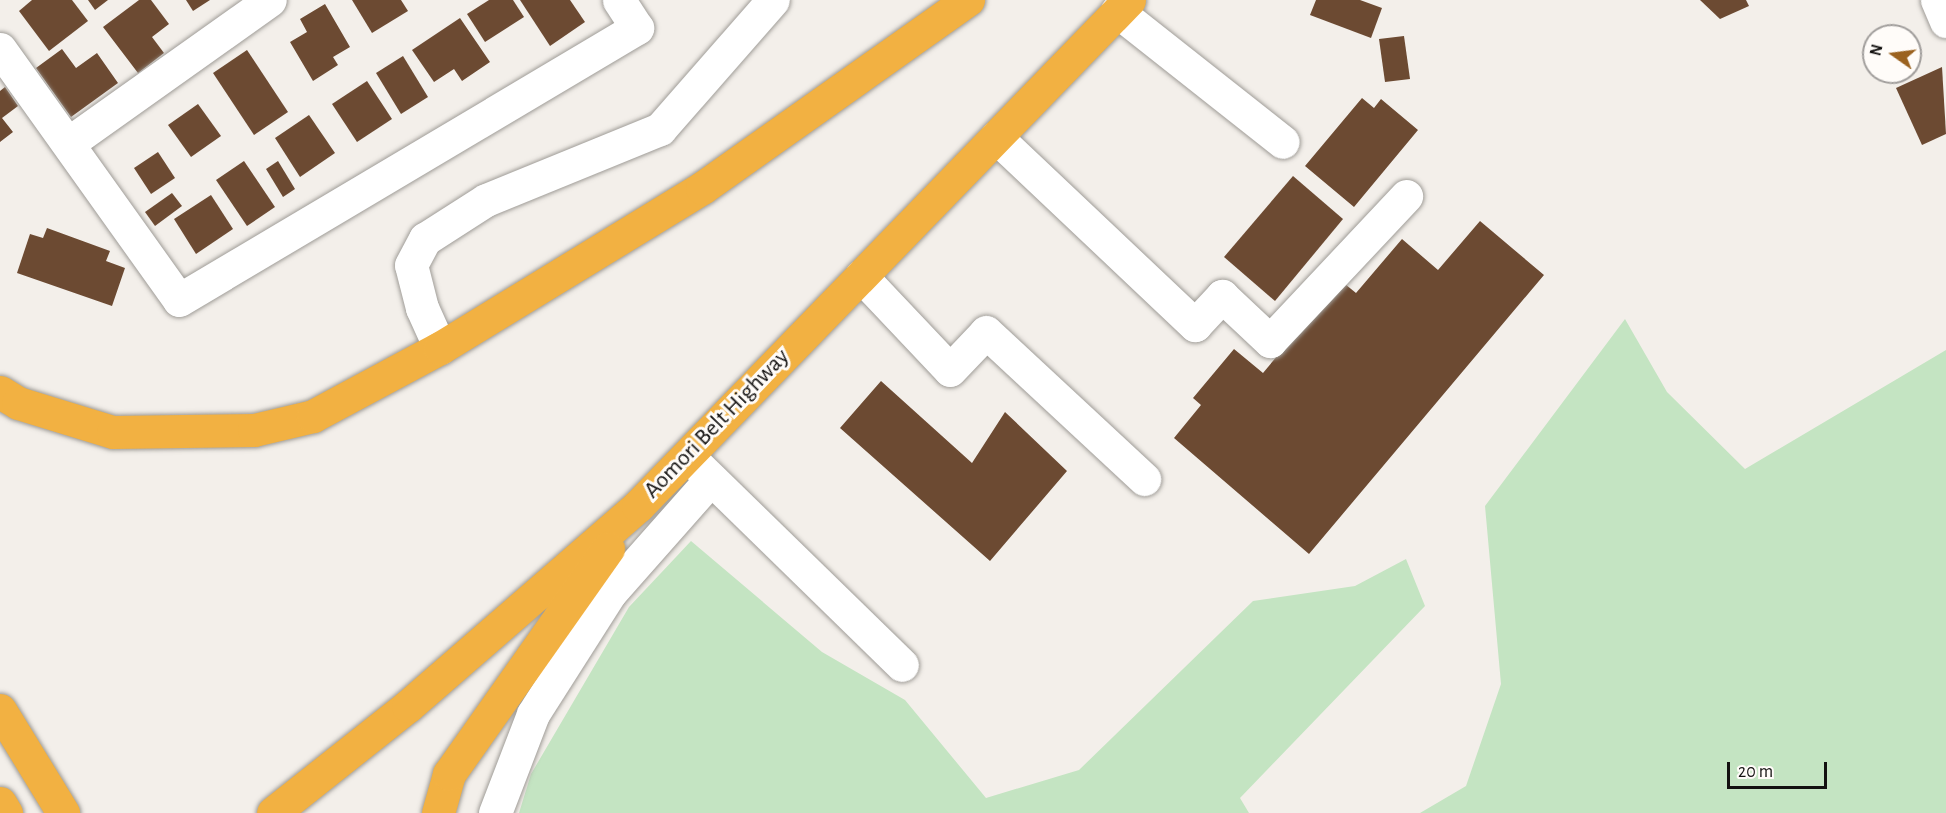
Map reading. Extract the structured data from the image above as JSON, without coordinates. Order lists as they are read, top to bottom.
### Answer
{
  "streets": {
    "highway": ["Aomori Belt Highway"]
  },
  "scale_bar": "20 m",
  "north": "left"
}
